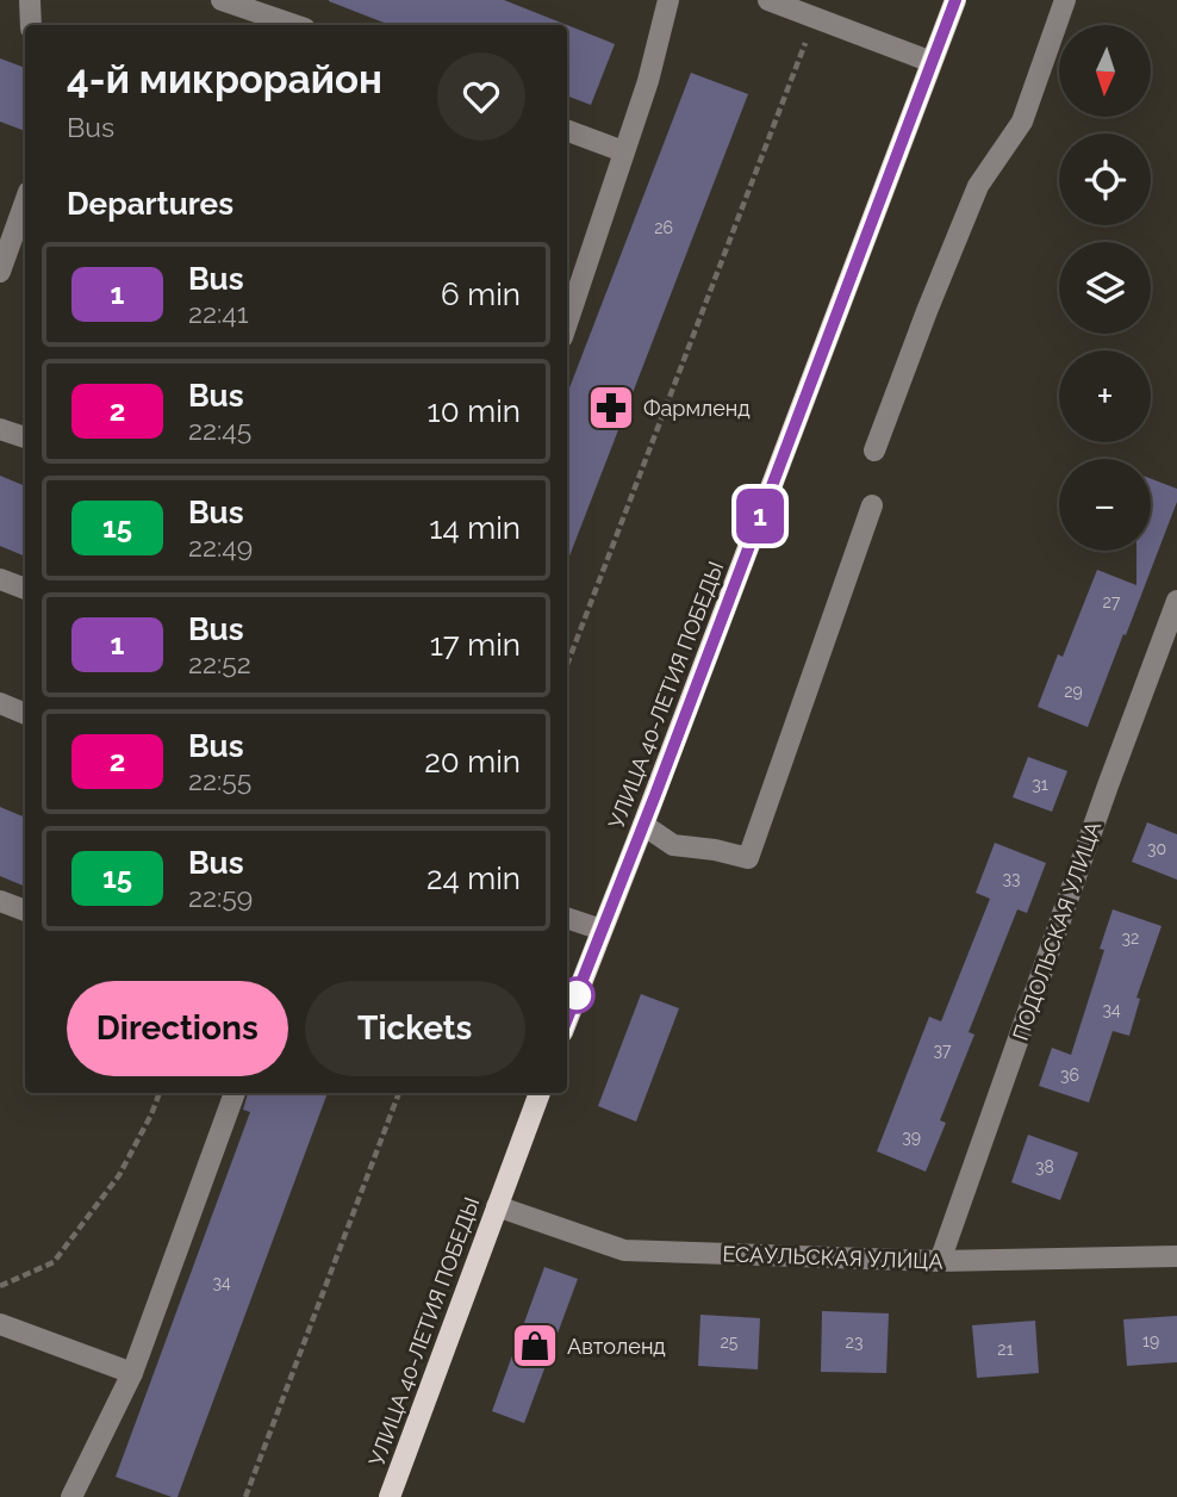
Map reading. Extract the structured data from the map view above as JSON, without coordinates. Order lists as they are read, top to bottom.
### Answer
{
  "streets": {
    "main road": ["УЛИЦА 40-ЛЕТИЯ ПОБЕДЫ"],
    "street": ["ПОДОЛЬСКАЯ УЛИЦА", "ЕСАУЛЬСКАЯ УЛИЦА"]
  },
  "crossings": [
    ["УЛИЦА 40-ЛЕТИЯ ПОБЕДЫ", "ЕСАУЛЬСКАЯ УЛИЦА"],
    ["ПОДОЛЬСКАЯ УЛИЦА", "ЕСАУЛЬСКАЯ УЛИЦА"]
  ],
  "places": {
    "pharmacy": ["Фармленд"],
    "shop": ["Автоленд"]
  },
  "lines": ["bus line 1"],
  "house_numbers": [
    "26",
    "27",
    "29",
    "31",
    "30",
    "33",
    "32",
    "34",
    "37",
    "36",
    "39",
    "38",
    "34",
    "19",
    "25",
    "23",
    "21"
  ],
  "north": "bottom",
  "page": {
    "on_map": "1",
    "map_buttons": ["+", "−"],
    "heading": [
      ["4-й микрорайон", "Bus"],
      "Departures"
    ],
    "list": [
      {
        "mark": "1",
        "name": "Bus",
        "note": "22:41",
        "value": "6 min"
      },
      {
        "mark": "2",
        "name": "Bus",
        "note": "22:45",
        "value": "10 min"
      },
      {
        "mark": "15",
        "name": "Bus",
        "note": "22:49",
        "value": "14 min"
      },
      {
        "mark": "1",
        "name": "Bus",
        "note": "22:52",
        "value": "17 min"
      },
      {
        "mark": "2",
        "name": "Bus",
        "note": "22:55",
        "value": "20 min"
      },
      {
        "mark": "15",
        "name": "Bus",
        "note": "22:59",
        "value": "24 min"
      }
    ],
    "buttons": ["Directions", "Tickets"]
  }
}
